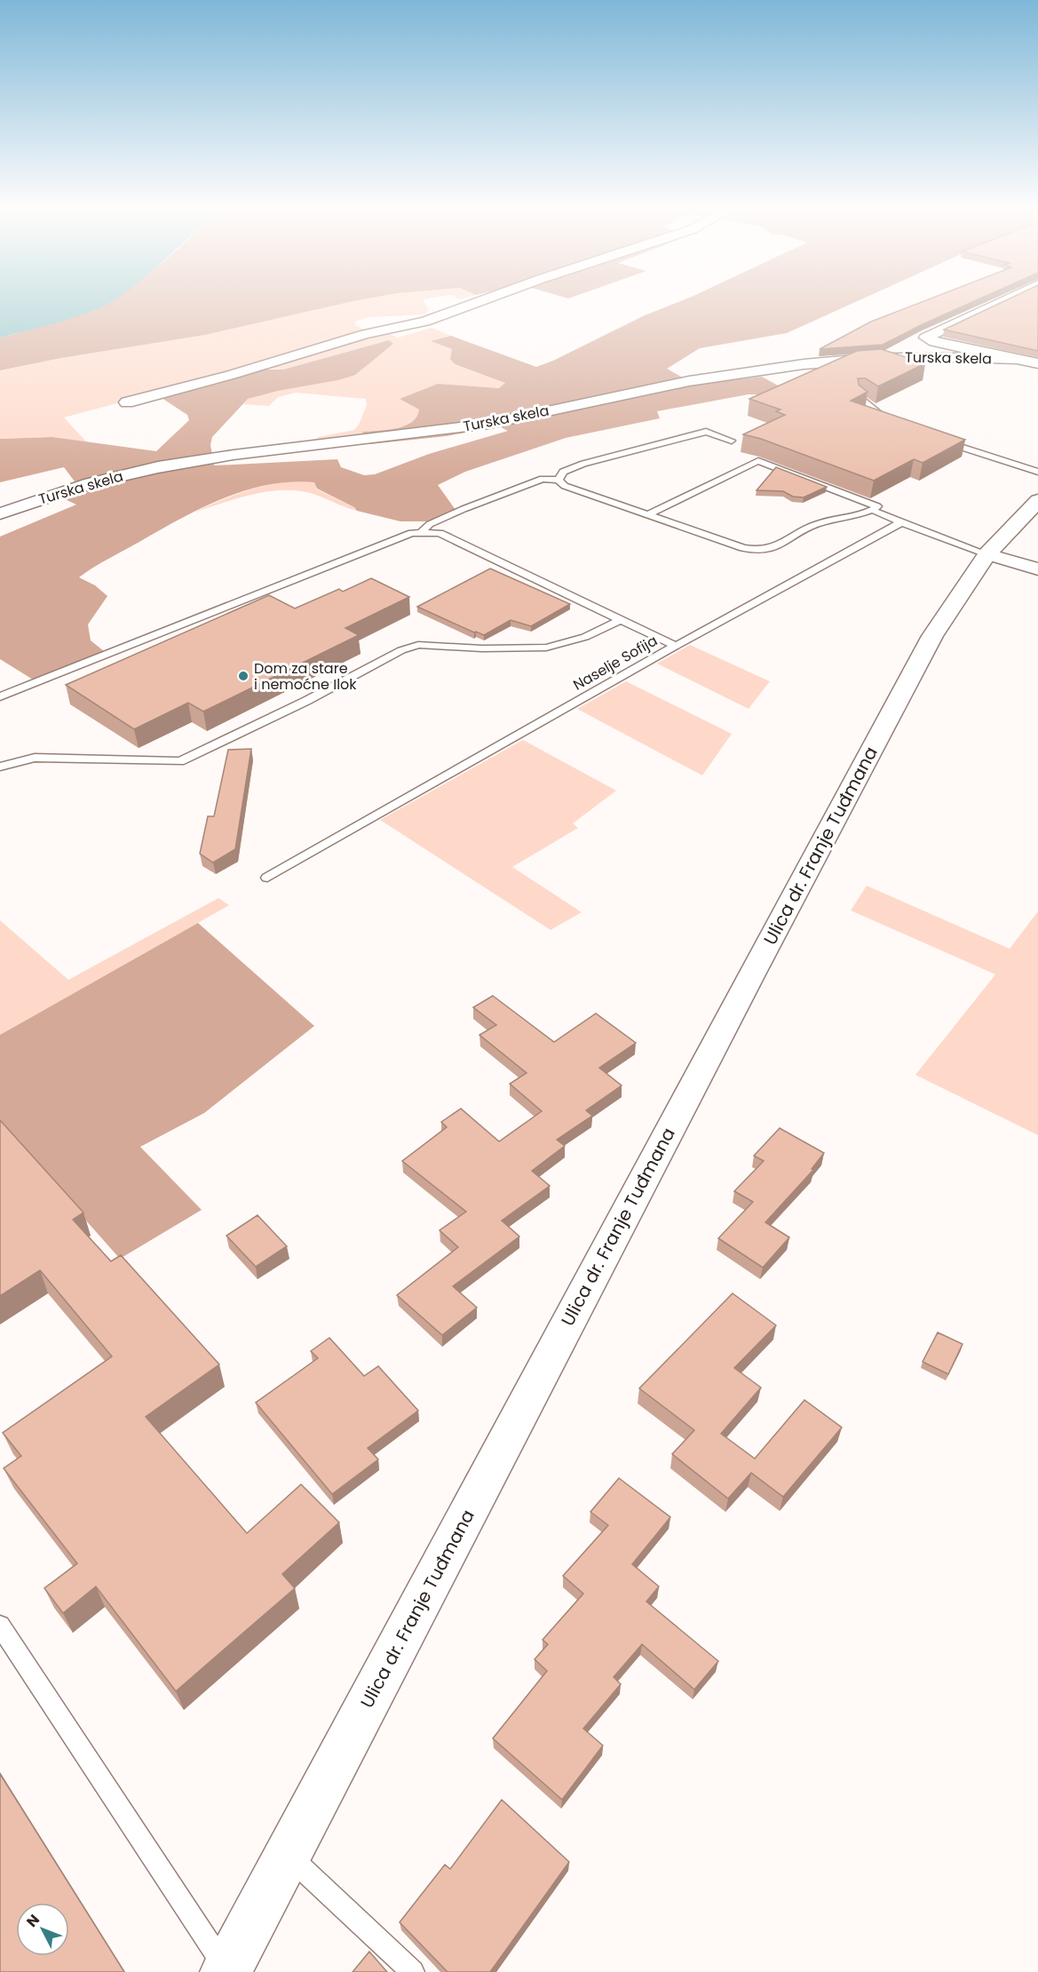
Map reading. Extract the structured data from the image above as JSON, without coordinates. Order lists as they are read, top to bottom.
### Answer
{
  "streets": {
    "main road": ["Ulica dr. Franje Tuđmana"],
    "street": ["Turska skela"],
    "lane": ["Naselje Sofija"]
  },
  "places": ["Dom za stare i nemoćne Ilok"],
  "north": "top left"
}
